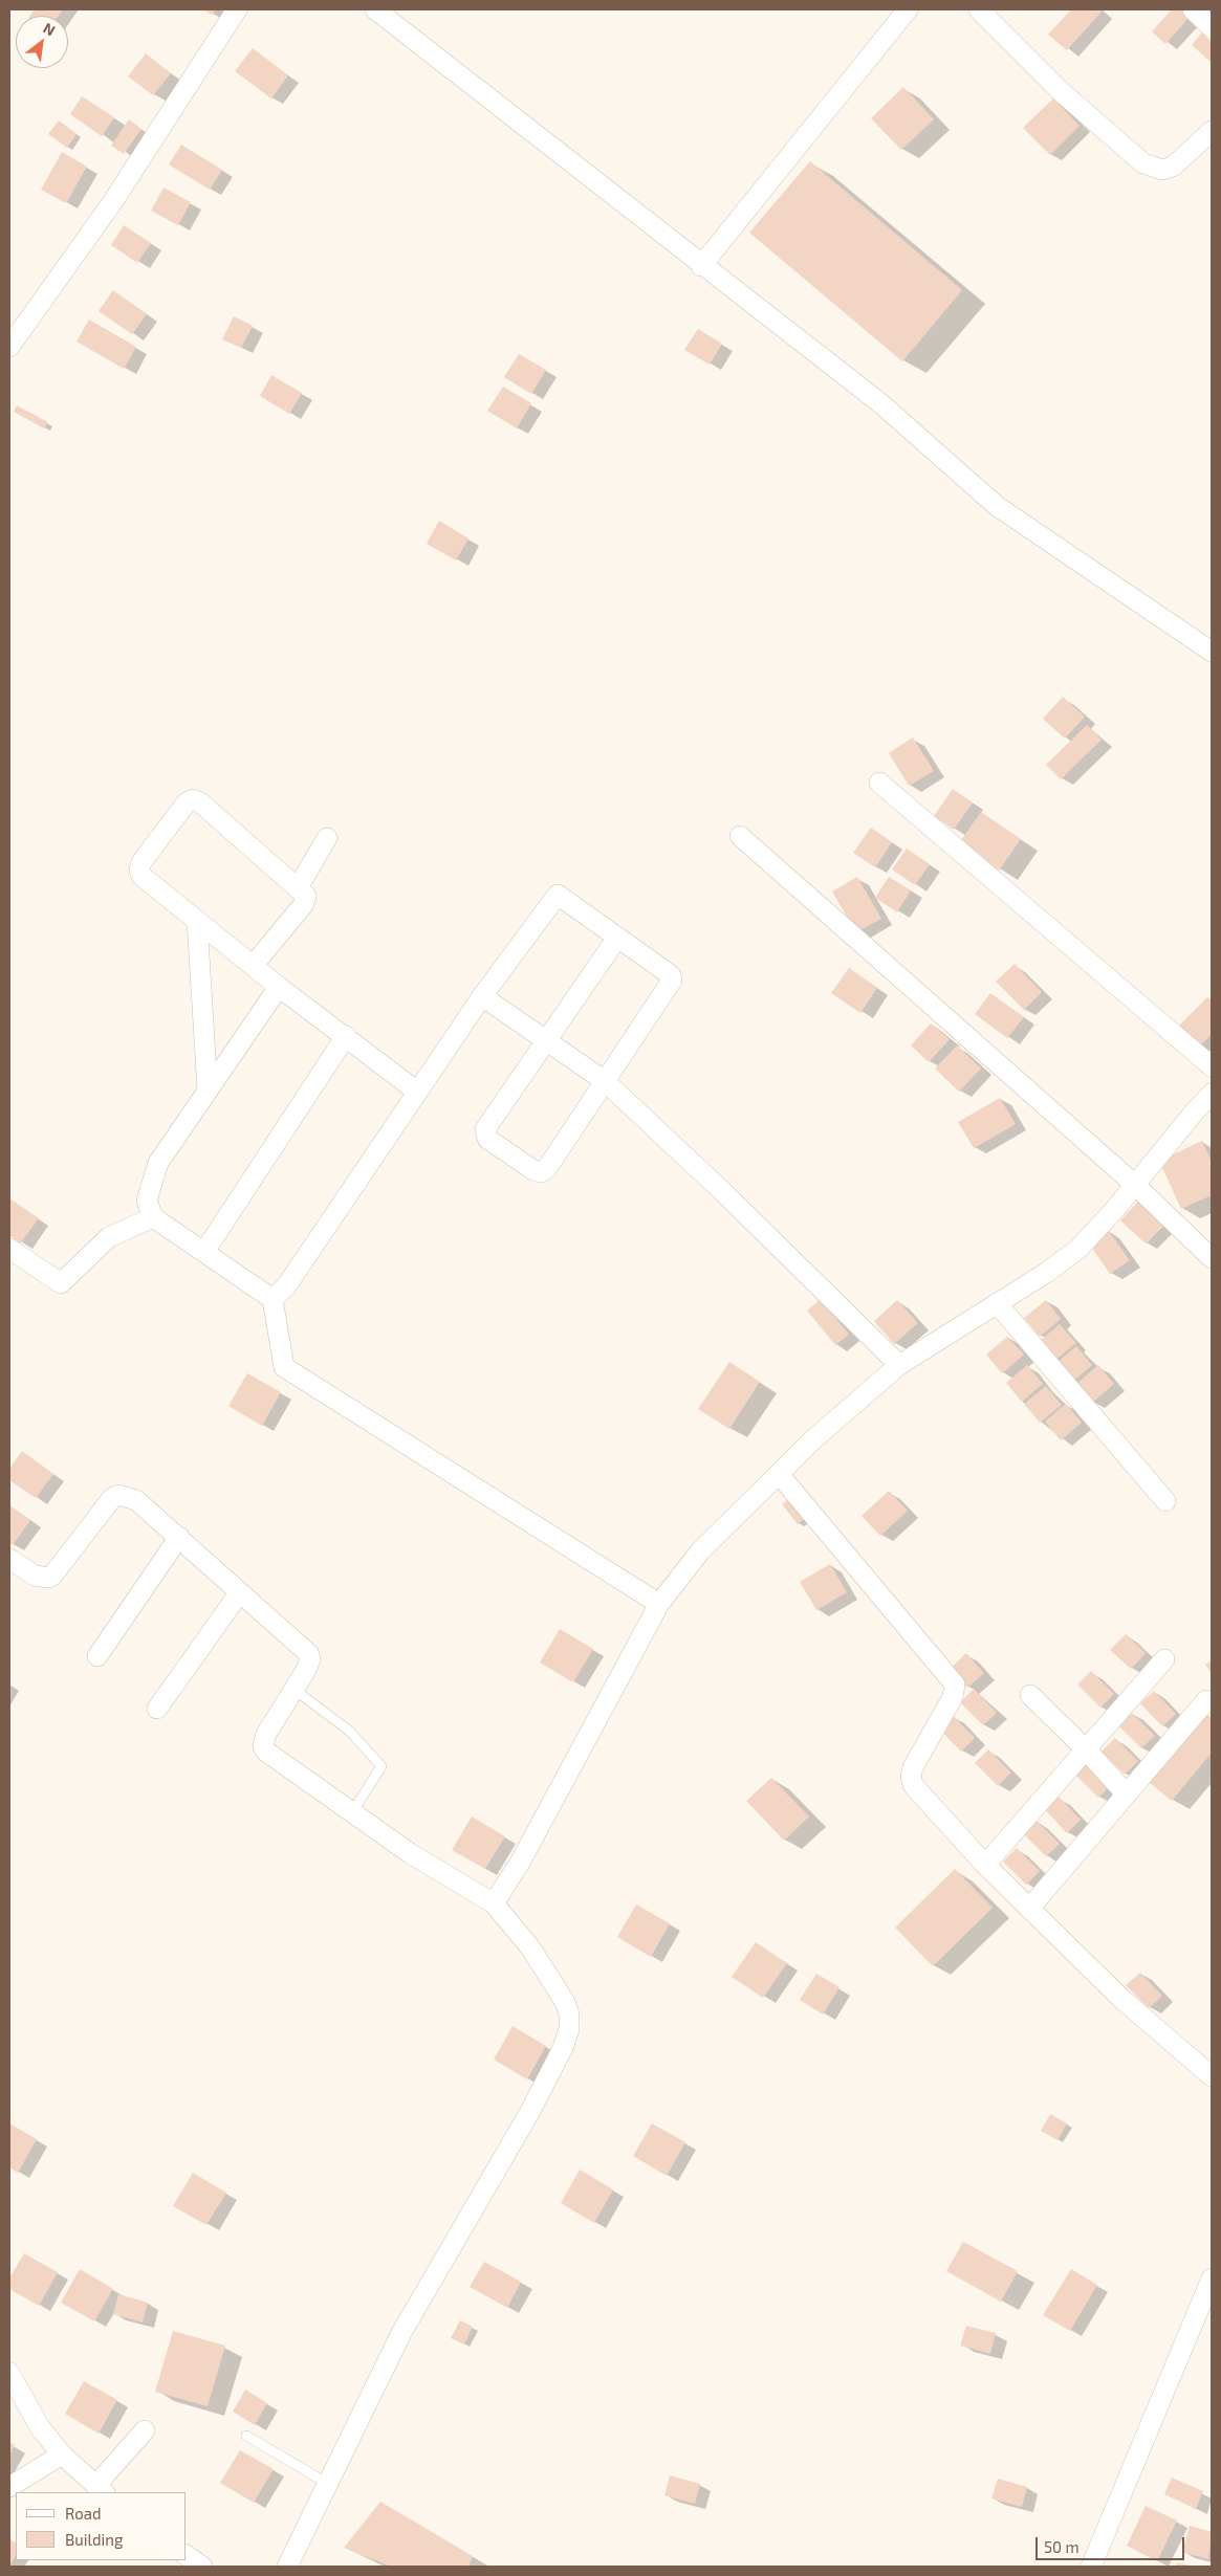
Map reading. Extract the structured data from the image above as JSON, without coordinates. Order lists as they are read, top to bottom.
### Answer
{
  "legend": ["Road", "Building"],
  "scale_bar": "50 m",
  "north": "top right"
}
